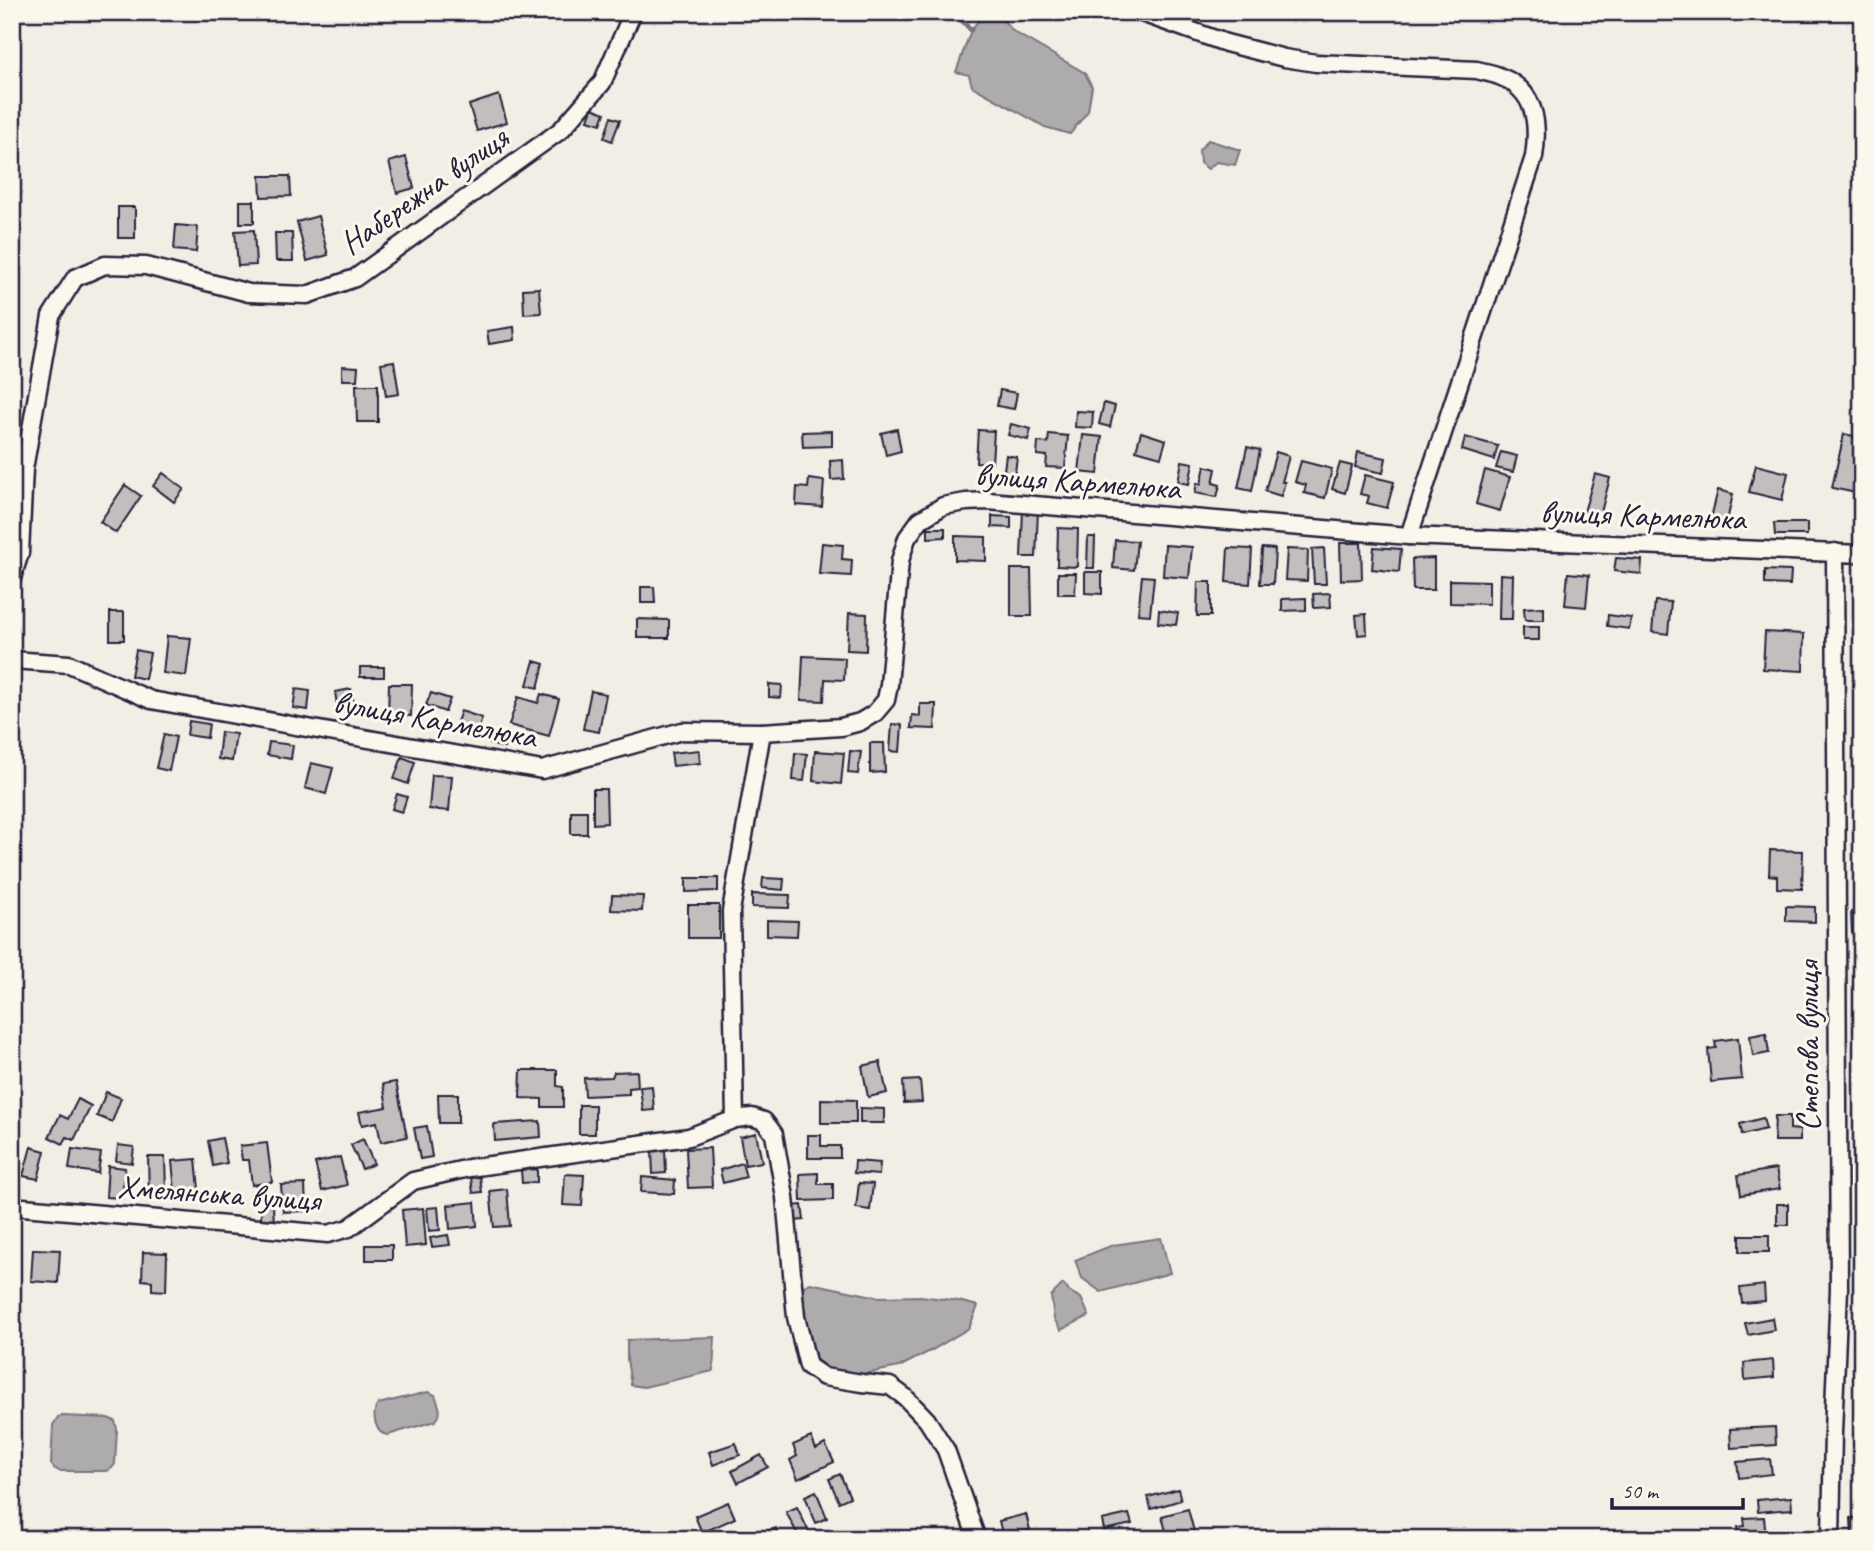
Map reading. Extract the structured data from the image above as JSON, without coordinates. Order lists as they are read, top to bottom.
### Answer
{
  "streets": {
    "street": [
      "Набережна вулиця",
      "вулиця Кармелюка",
      "Степова вулиця",
      "Хмелянська вулиця"
    ]
  },
  "crossings": [
    ["вулиця Кармелюка", "Степова вулиця"]
  ],
  "scale_bar": "50 m"
}
